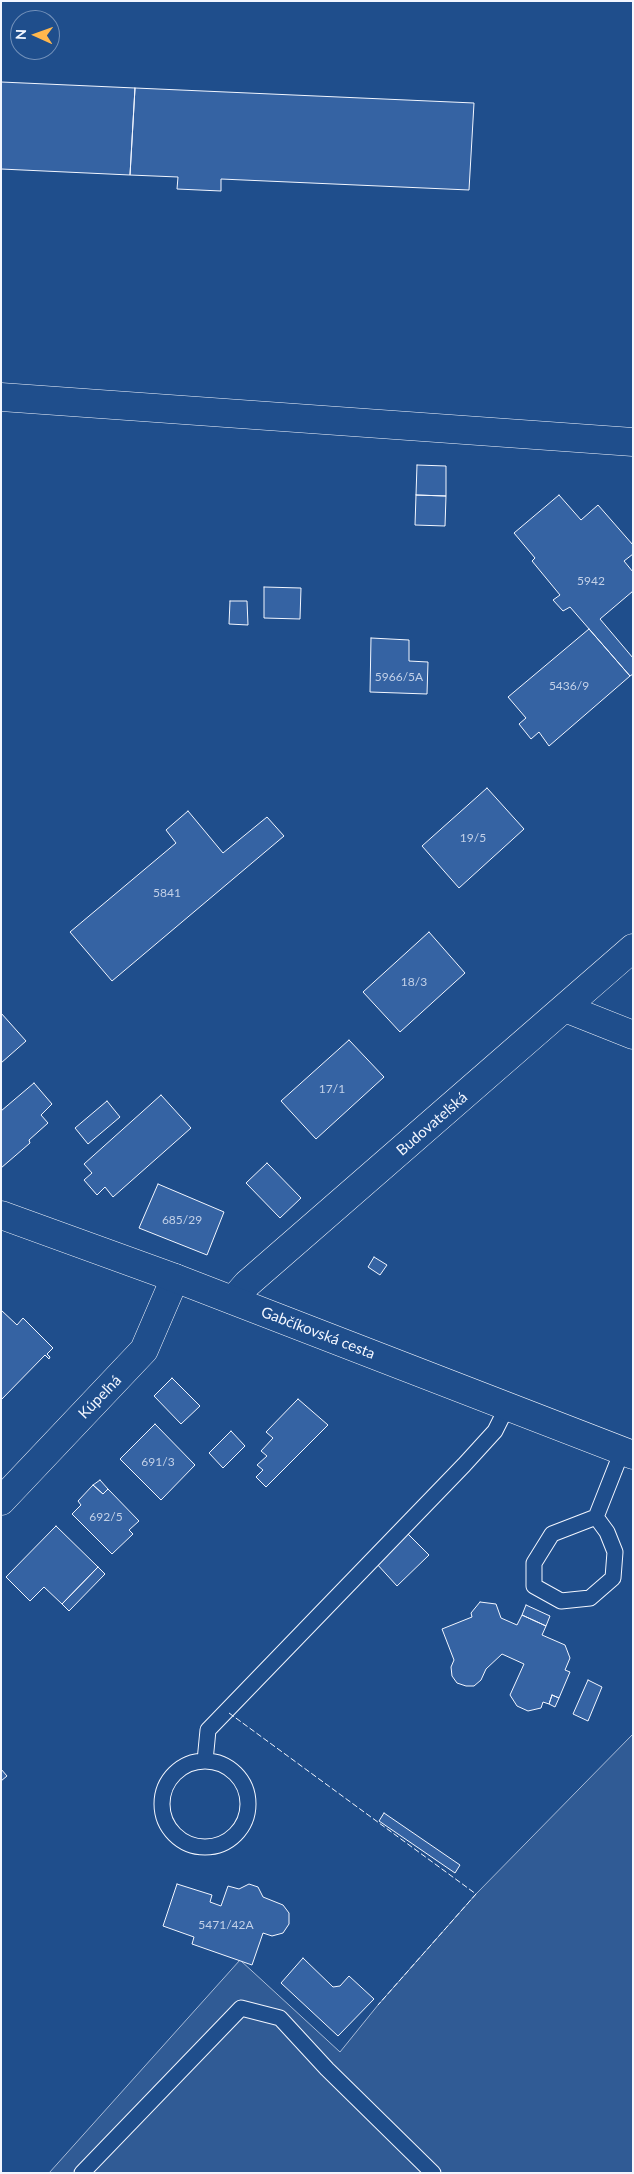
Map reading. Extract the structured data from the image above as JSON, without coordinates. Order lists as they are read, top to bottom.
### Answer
{
  "streets": {
    "street": ["Budovateľská", "Gabčíkovská cesta", "Kúpeľná"]
  },
  "crossings": [
    ["Budovateľská", "Gabčíkovská cesta"],
    ["Gabčíkovská cesta", "Kúpeľná"]
  ],
  "house_numbers": [
    "5942",
    "5966/5A",
    "5436/9",
    "19/5",
    "5841",
    "18/3",
    "17/1",
    "685/29",
    "691/3",
    "692/5",
    "5471/42A"
  ],
  "north": "left"
}
